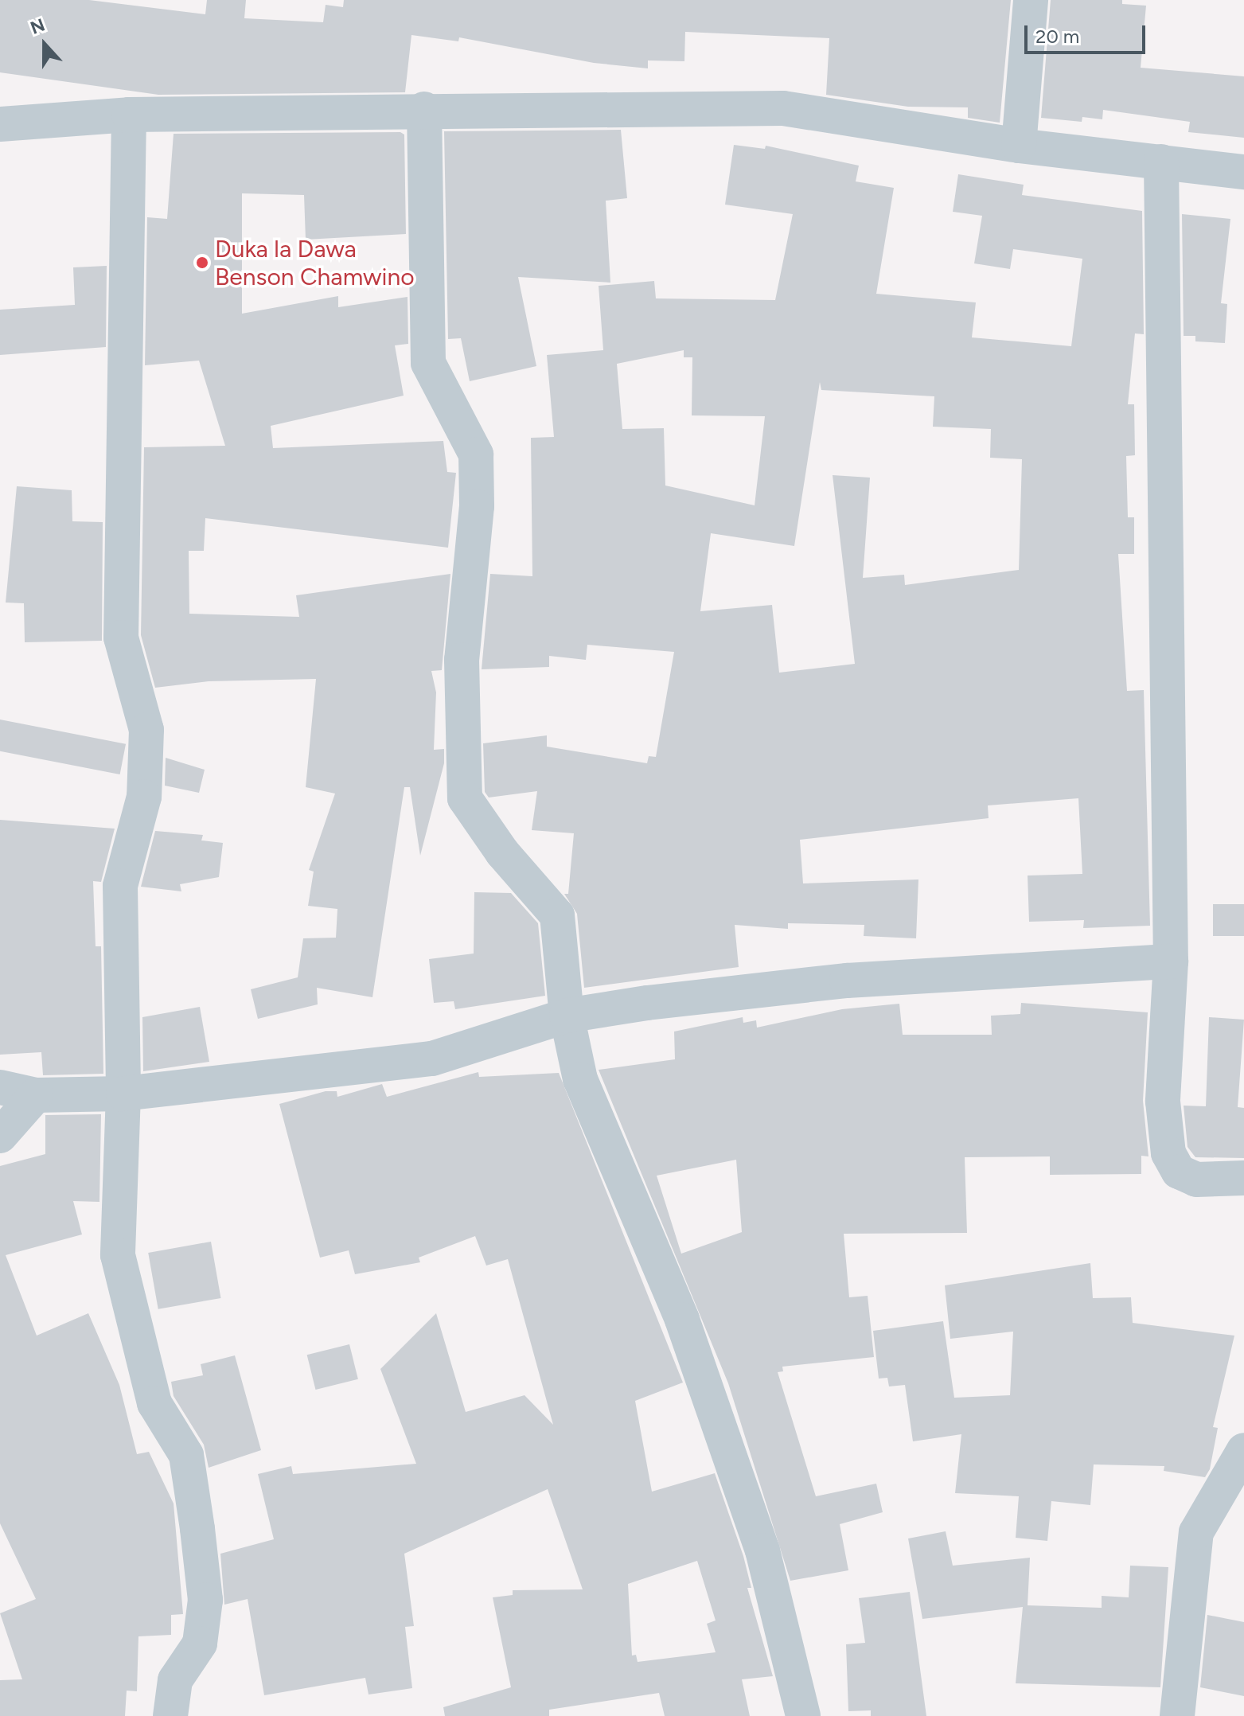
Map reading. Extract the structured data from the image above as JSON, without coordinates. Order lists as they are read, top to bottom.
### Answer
{
  "places": ["Duka la Dawa Benson Chamwino"],
  "scale_bar": "20 m",
  "north": "top"
}
